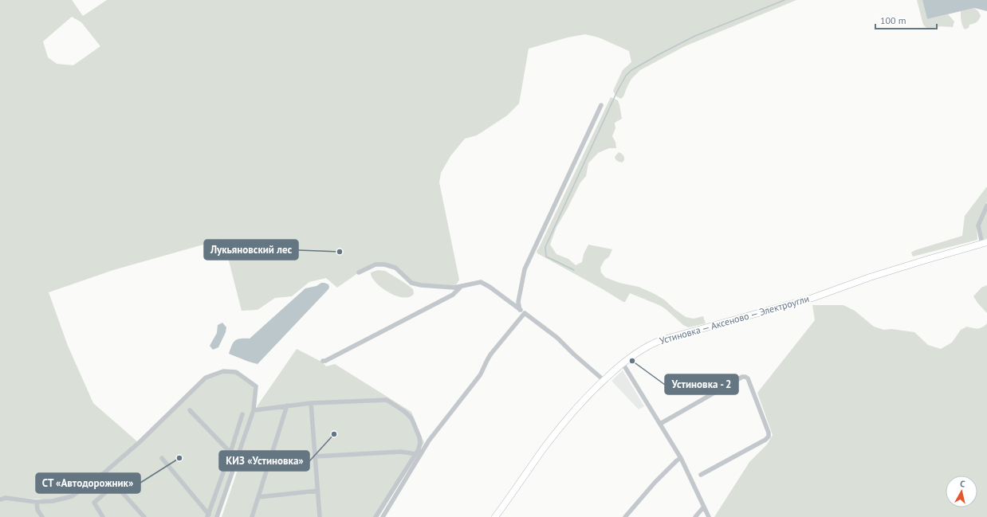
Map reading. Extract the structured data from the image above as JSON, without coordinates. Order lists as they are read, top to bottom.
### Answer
{
  "streets": {
    "main road": ["Устиновка — Аксеново — Электроугли"]
  },
  "places": [
    "Лукьяновский лес",
    "Устиновка - 2",
    "КИЗ «Устиновка»",
    "СТ «Автодорожник»"
  ],
  "scale_bar": "100 m",
  "north": "top"
}
